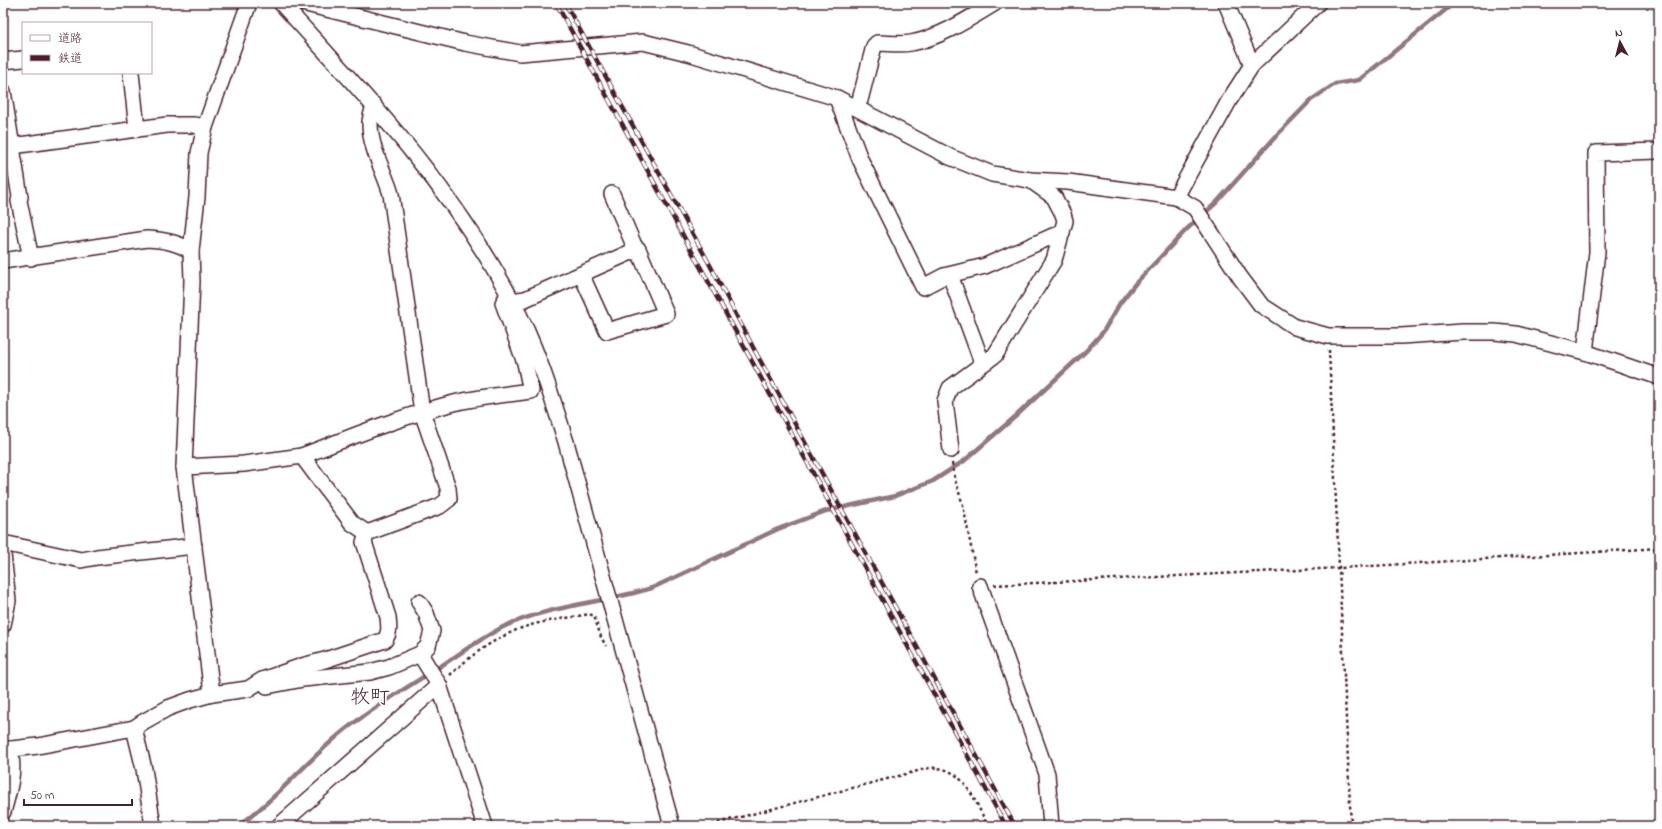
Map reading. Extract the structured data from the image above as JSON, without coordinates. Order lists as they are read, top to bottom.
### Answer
{
  "districts": ["牧町"],
  "legend": ["道路", "鉄道"],
  "scale_bar": "50 m",
  "north": "top"
}
